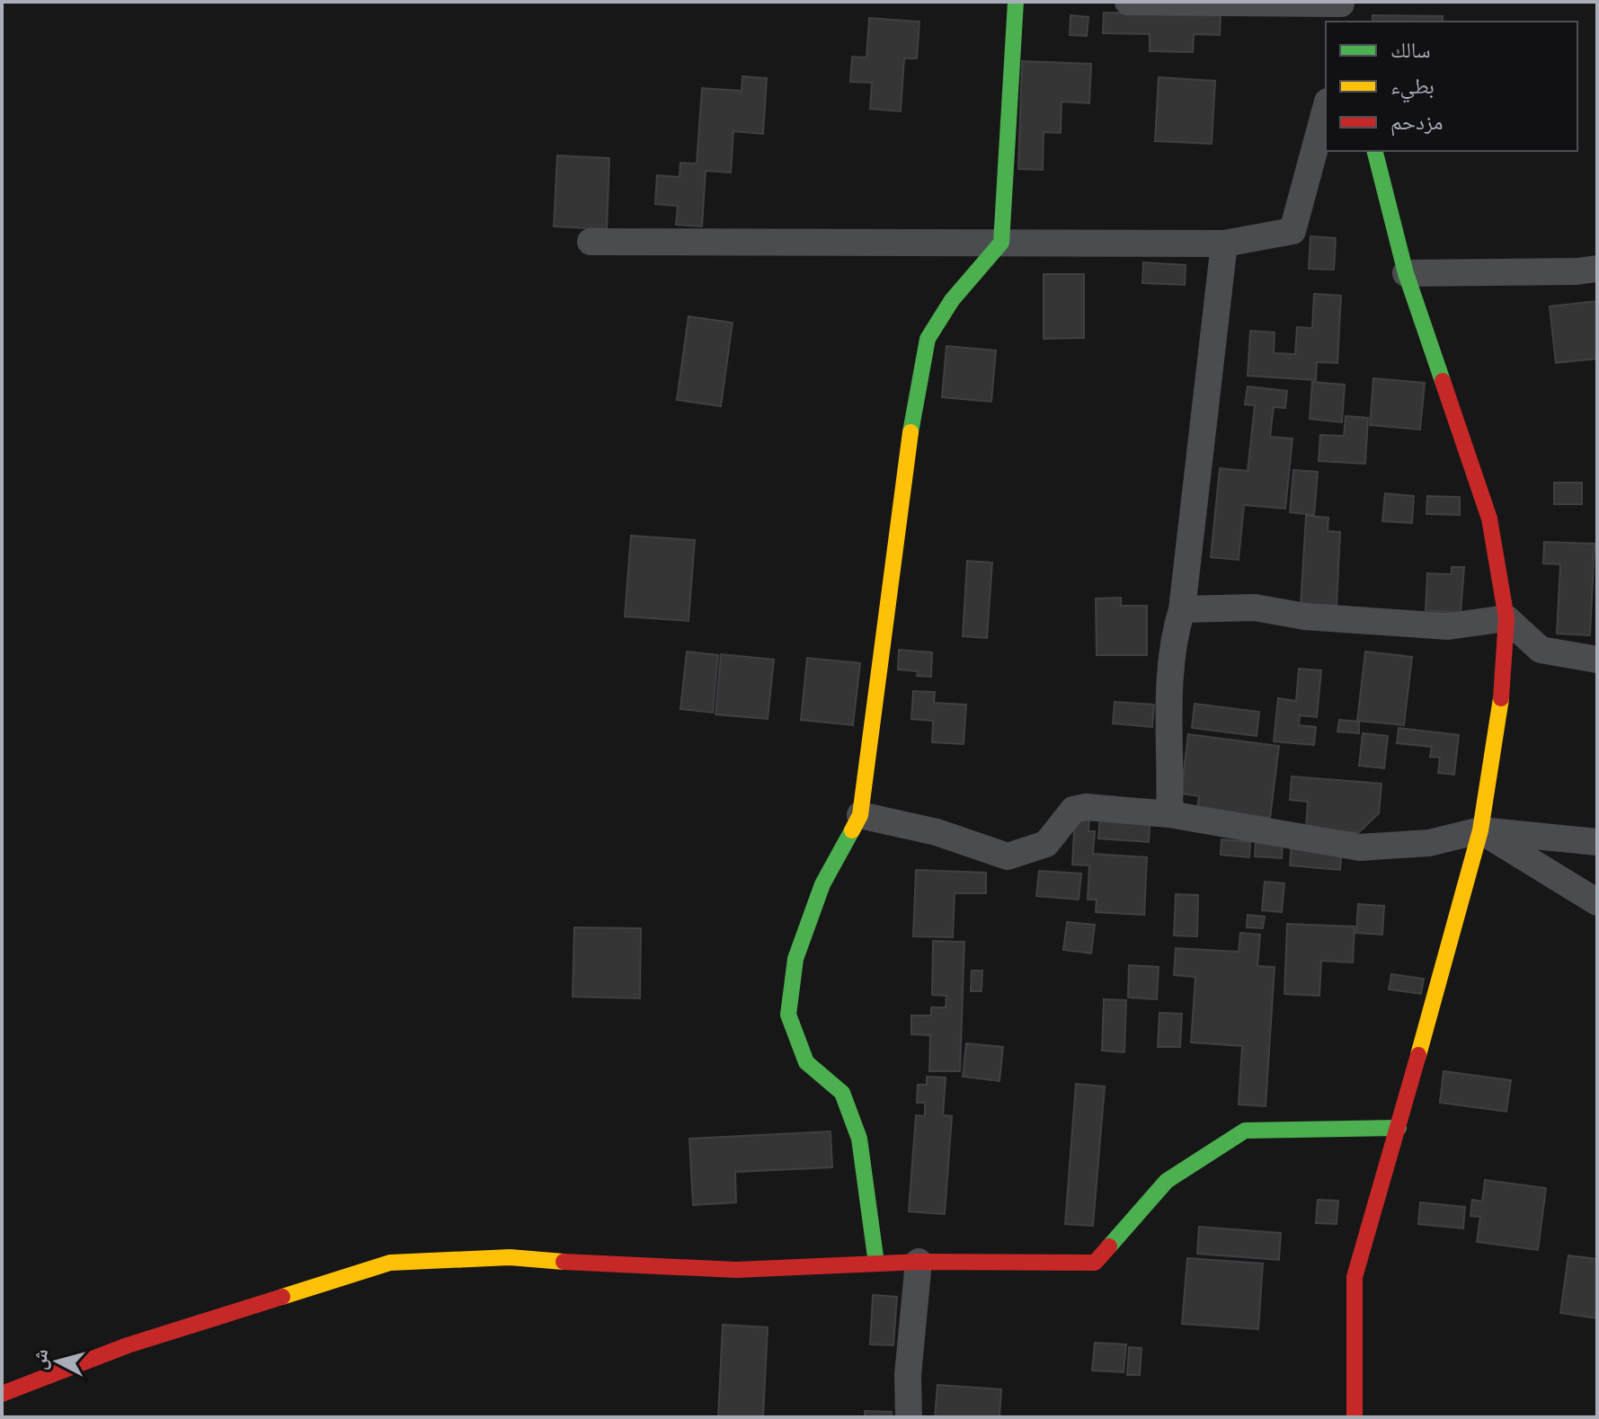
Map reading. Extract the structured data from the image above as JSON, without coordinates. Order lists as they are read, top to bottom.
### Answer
{
  "legend": ["سالك", "بطيء", "مزدحم"],
  "north": "left"
}
